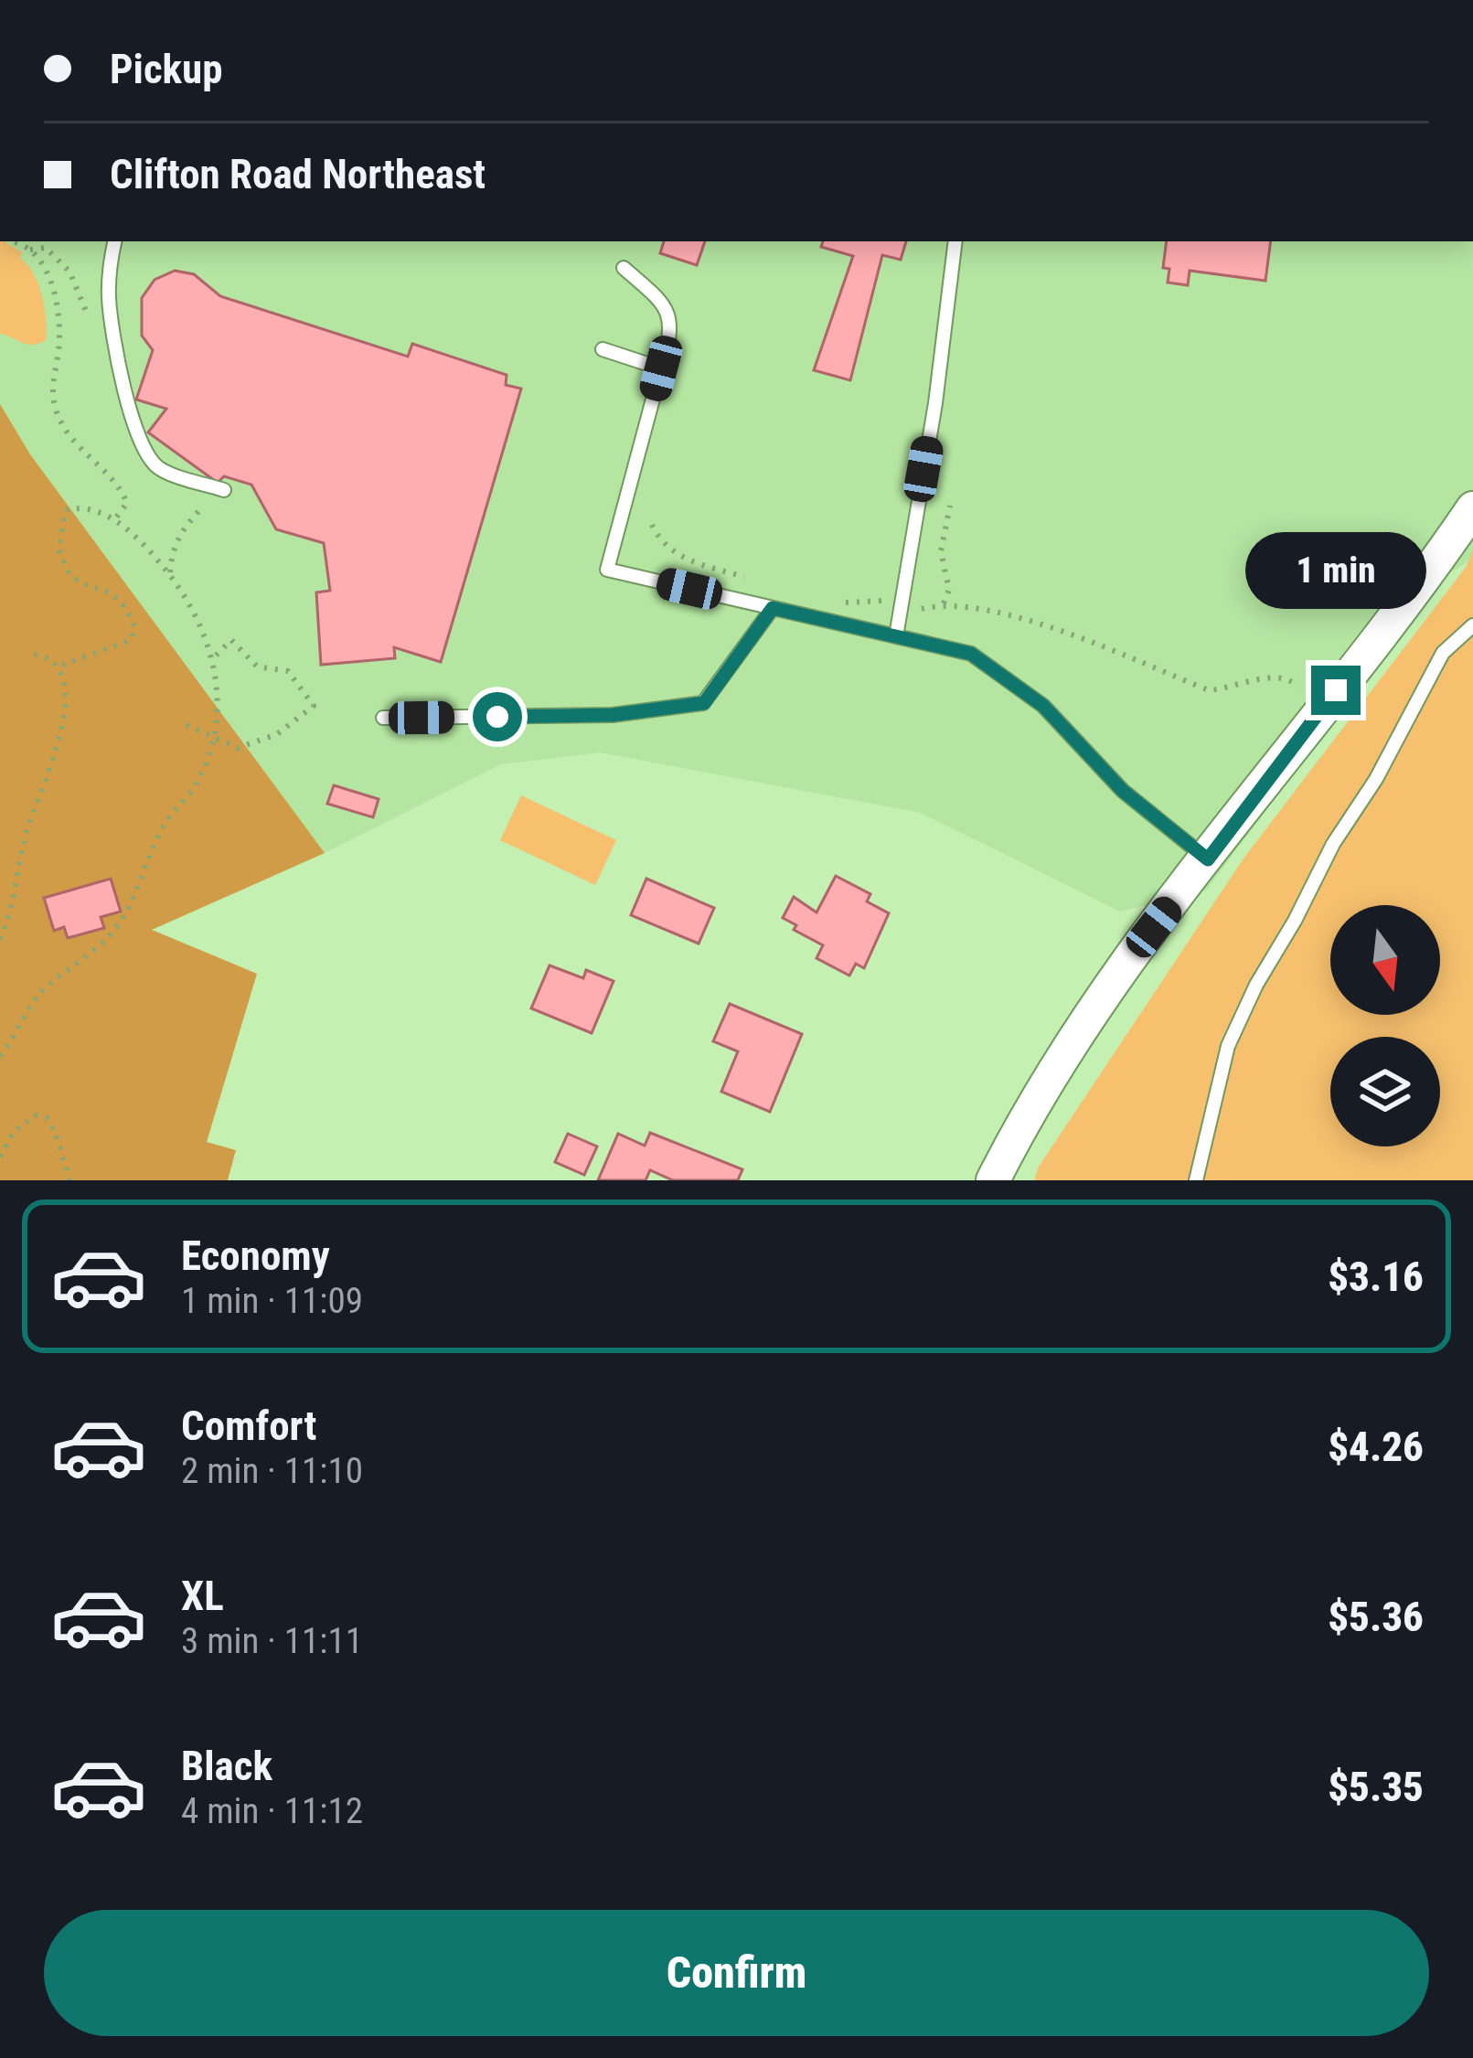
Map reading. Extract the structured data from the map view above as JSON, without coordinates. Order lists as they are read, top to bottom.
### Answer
{
  "north": "bottom",
  "page": {
    "banner": ["Pickup", "Clifton Road Northeast"],
    "bubble": "1 min",
    "list": [
      {
        "name": "Economy",
        "note": "1 min · 11:09",
        "value": "$3.16"
      },
      {
        "name": "Comfort",
        "note": "2 min · 11:10",
        "value": "$4.26"
      },
      {
        "name": "XL",
        "note": "3 min · 11:11",
        "value": "$5.36"
      },
      {
        "name": "Black",
        "note": "4 min · 11:12",
        "value": "$5.35"
      }
    ],
    "buttons": "Confirm"
  }
}
